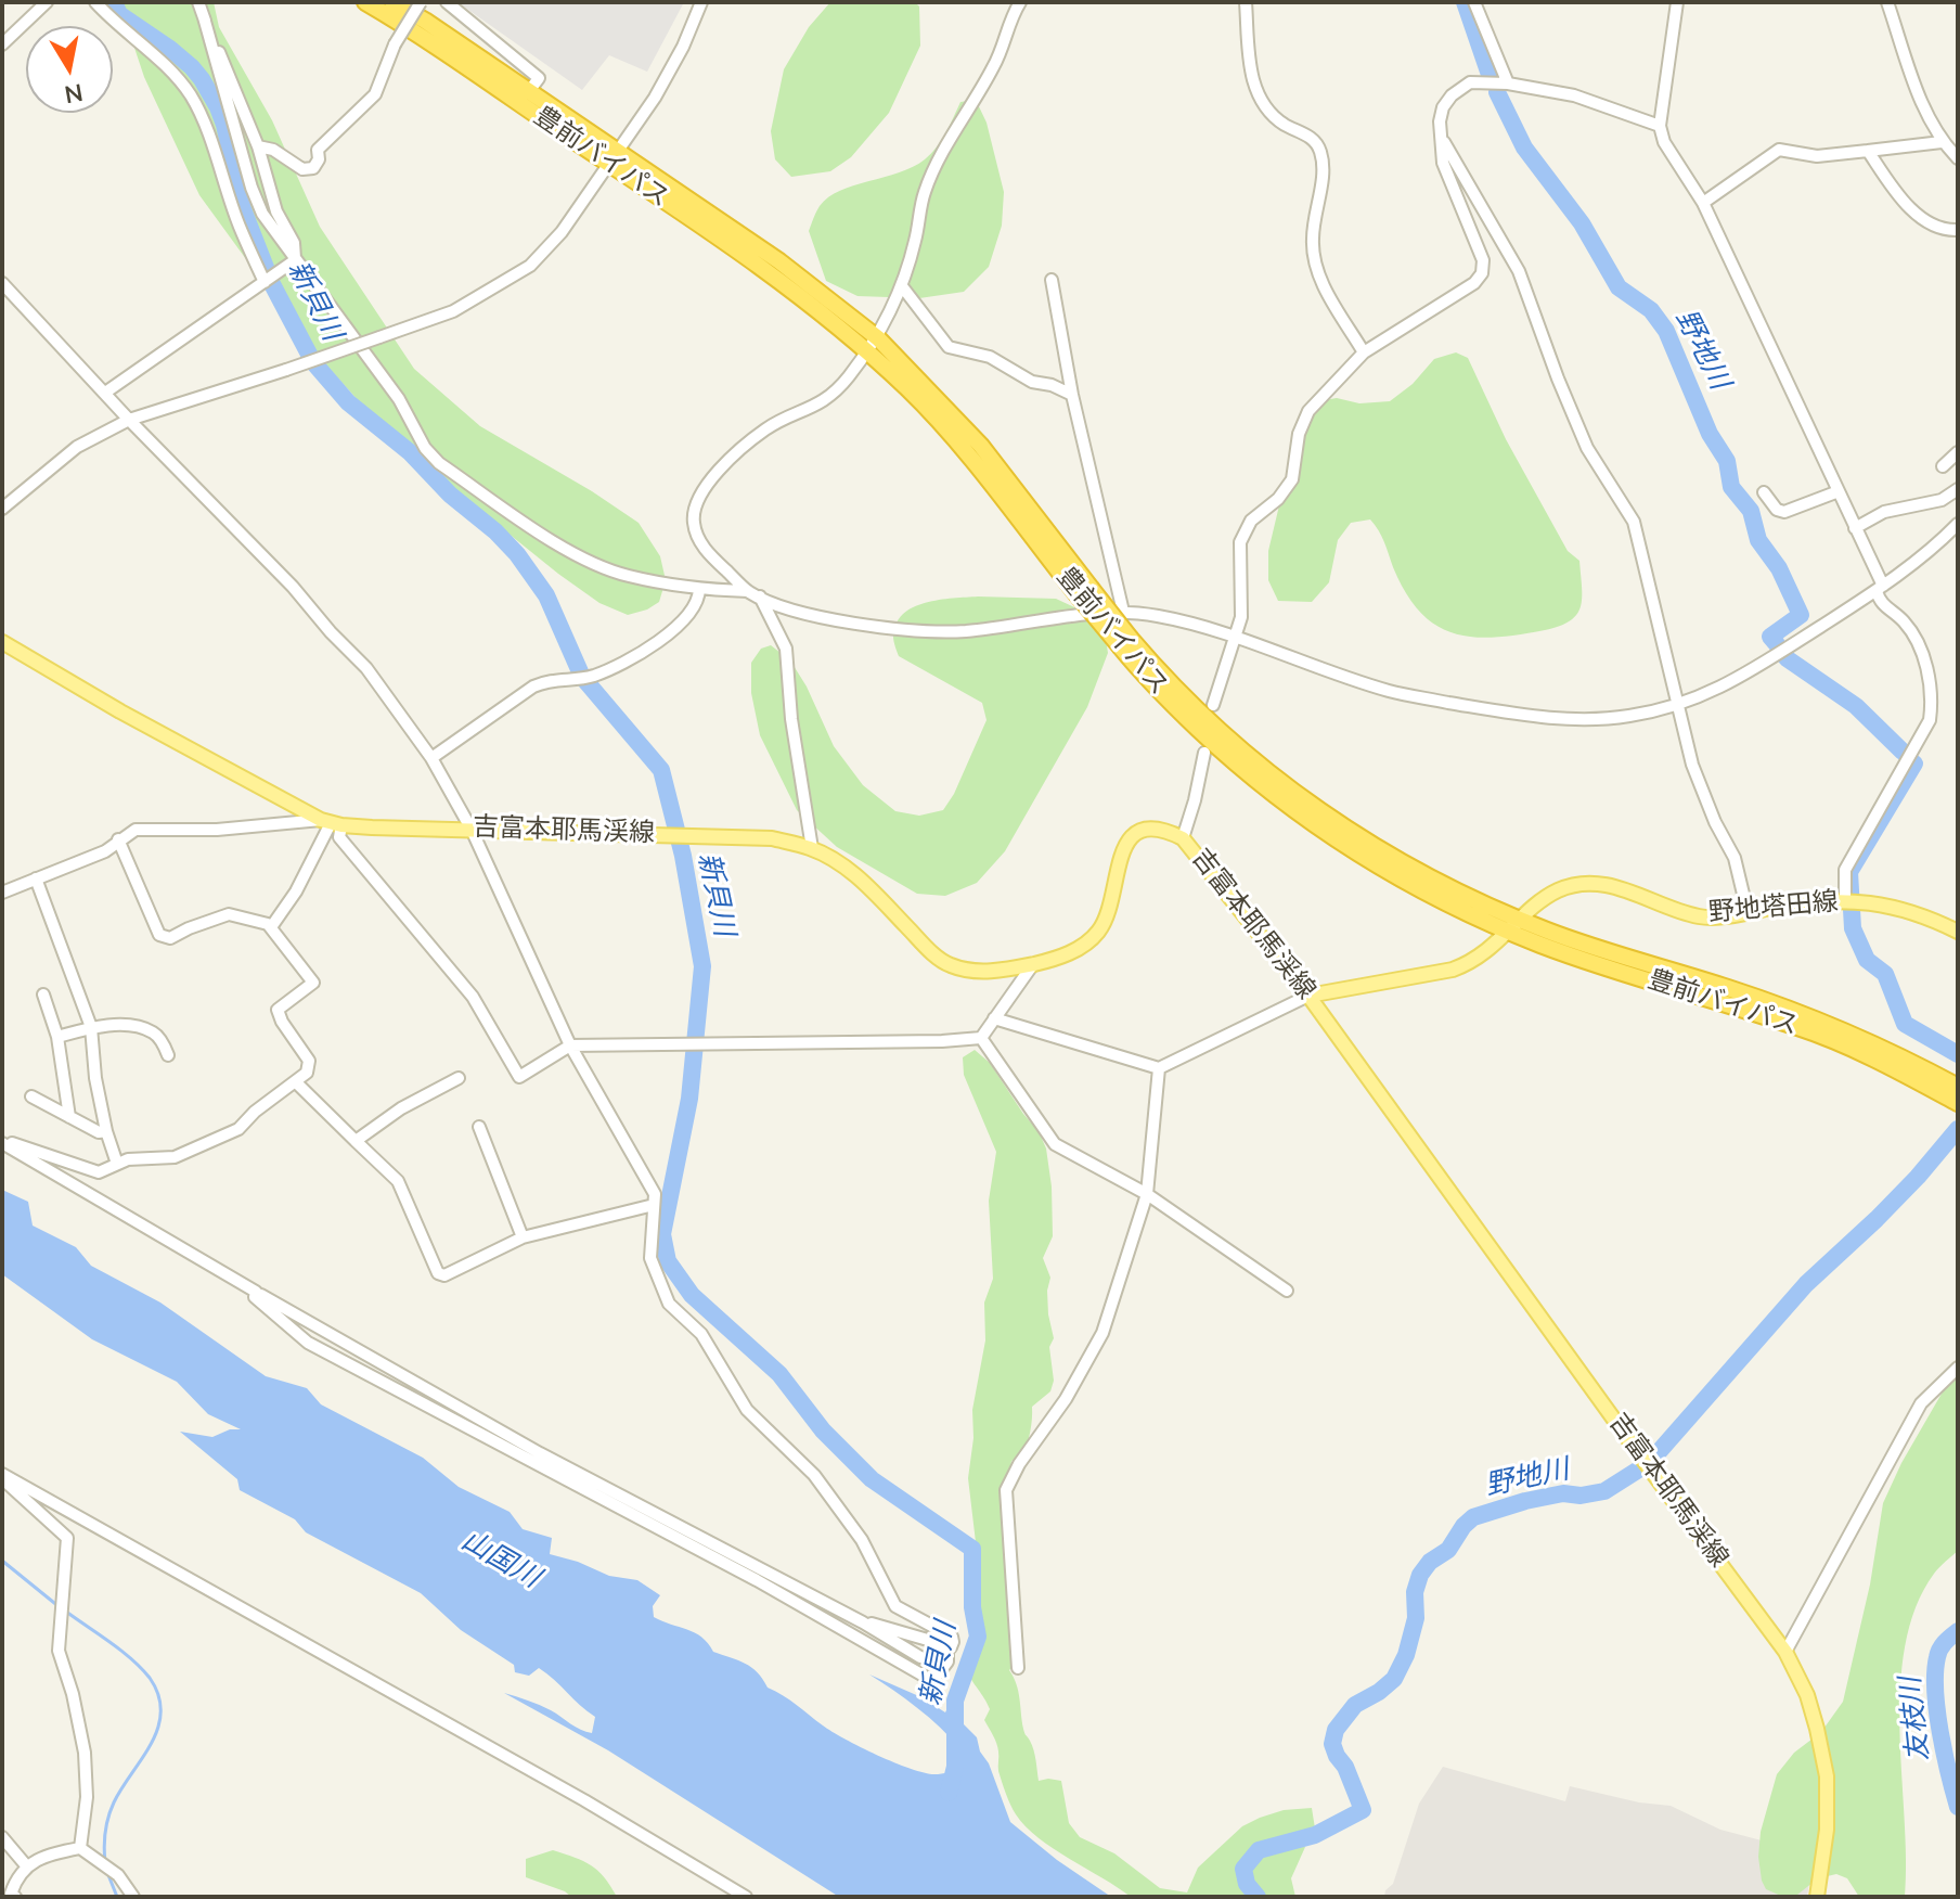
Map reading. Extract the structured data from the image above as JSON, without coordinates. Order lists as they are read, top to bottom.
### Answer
{
  "streets": {
    "highway": ["豊前バイパス"],
    "main road": ["吉富本耶馬渓線", "野地塔田線"]
  },
  "crossings": [
    ["豊前バイパス", "野地塔田線"],
    ["吉富本耶馬渓線", "野地塔田線"]
  ],
  "water": [
    "新貝川",
    "野地川",
    "山国川",
    "友枝川"
  ],
  "north": "bottom"
}
